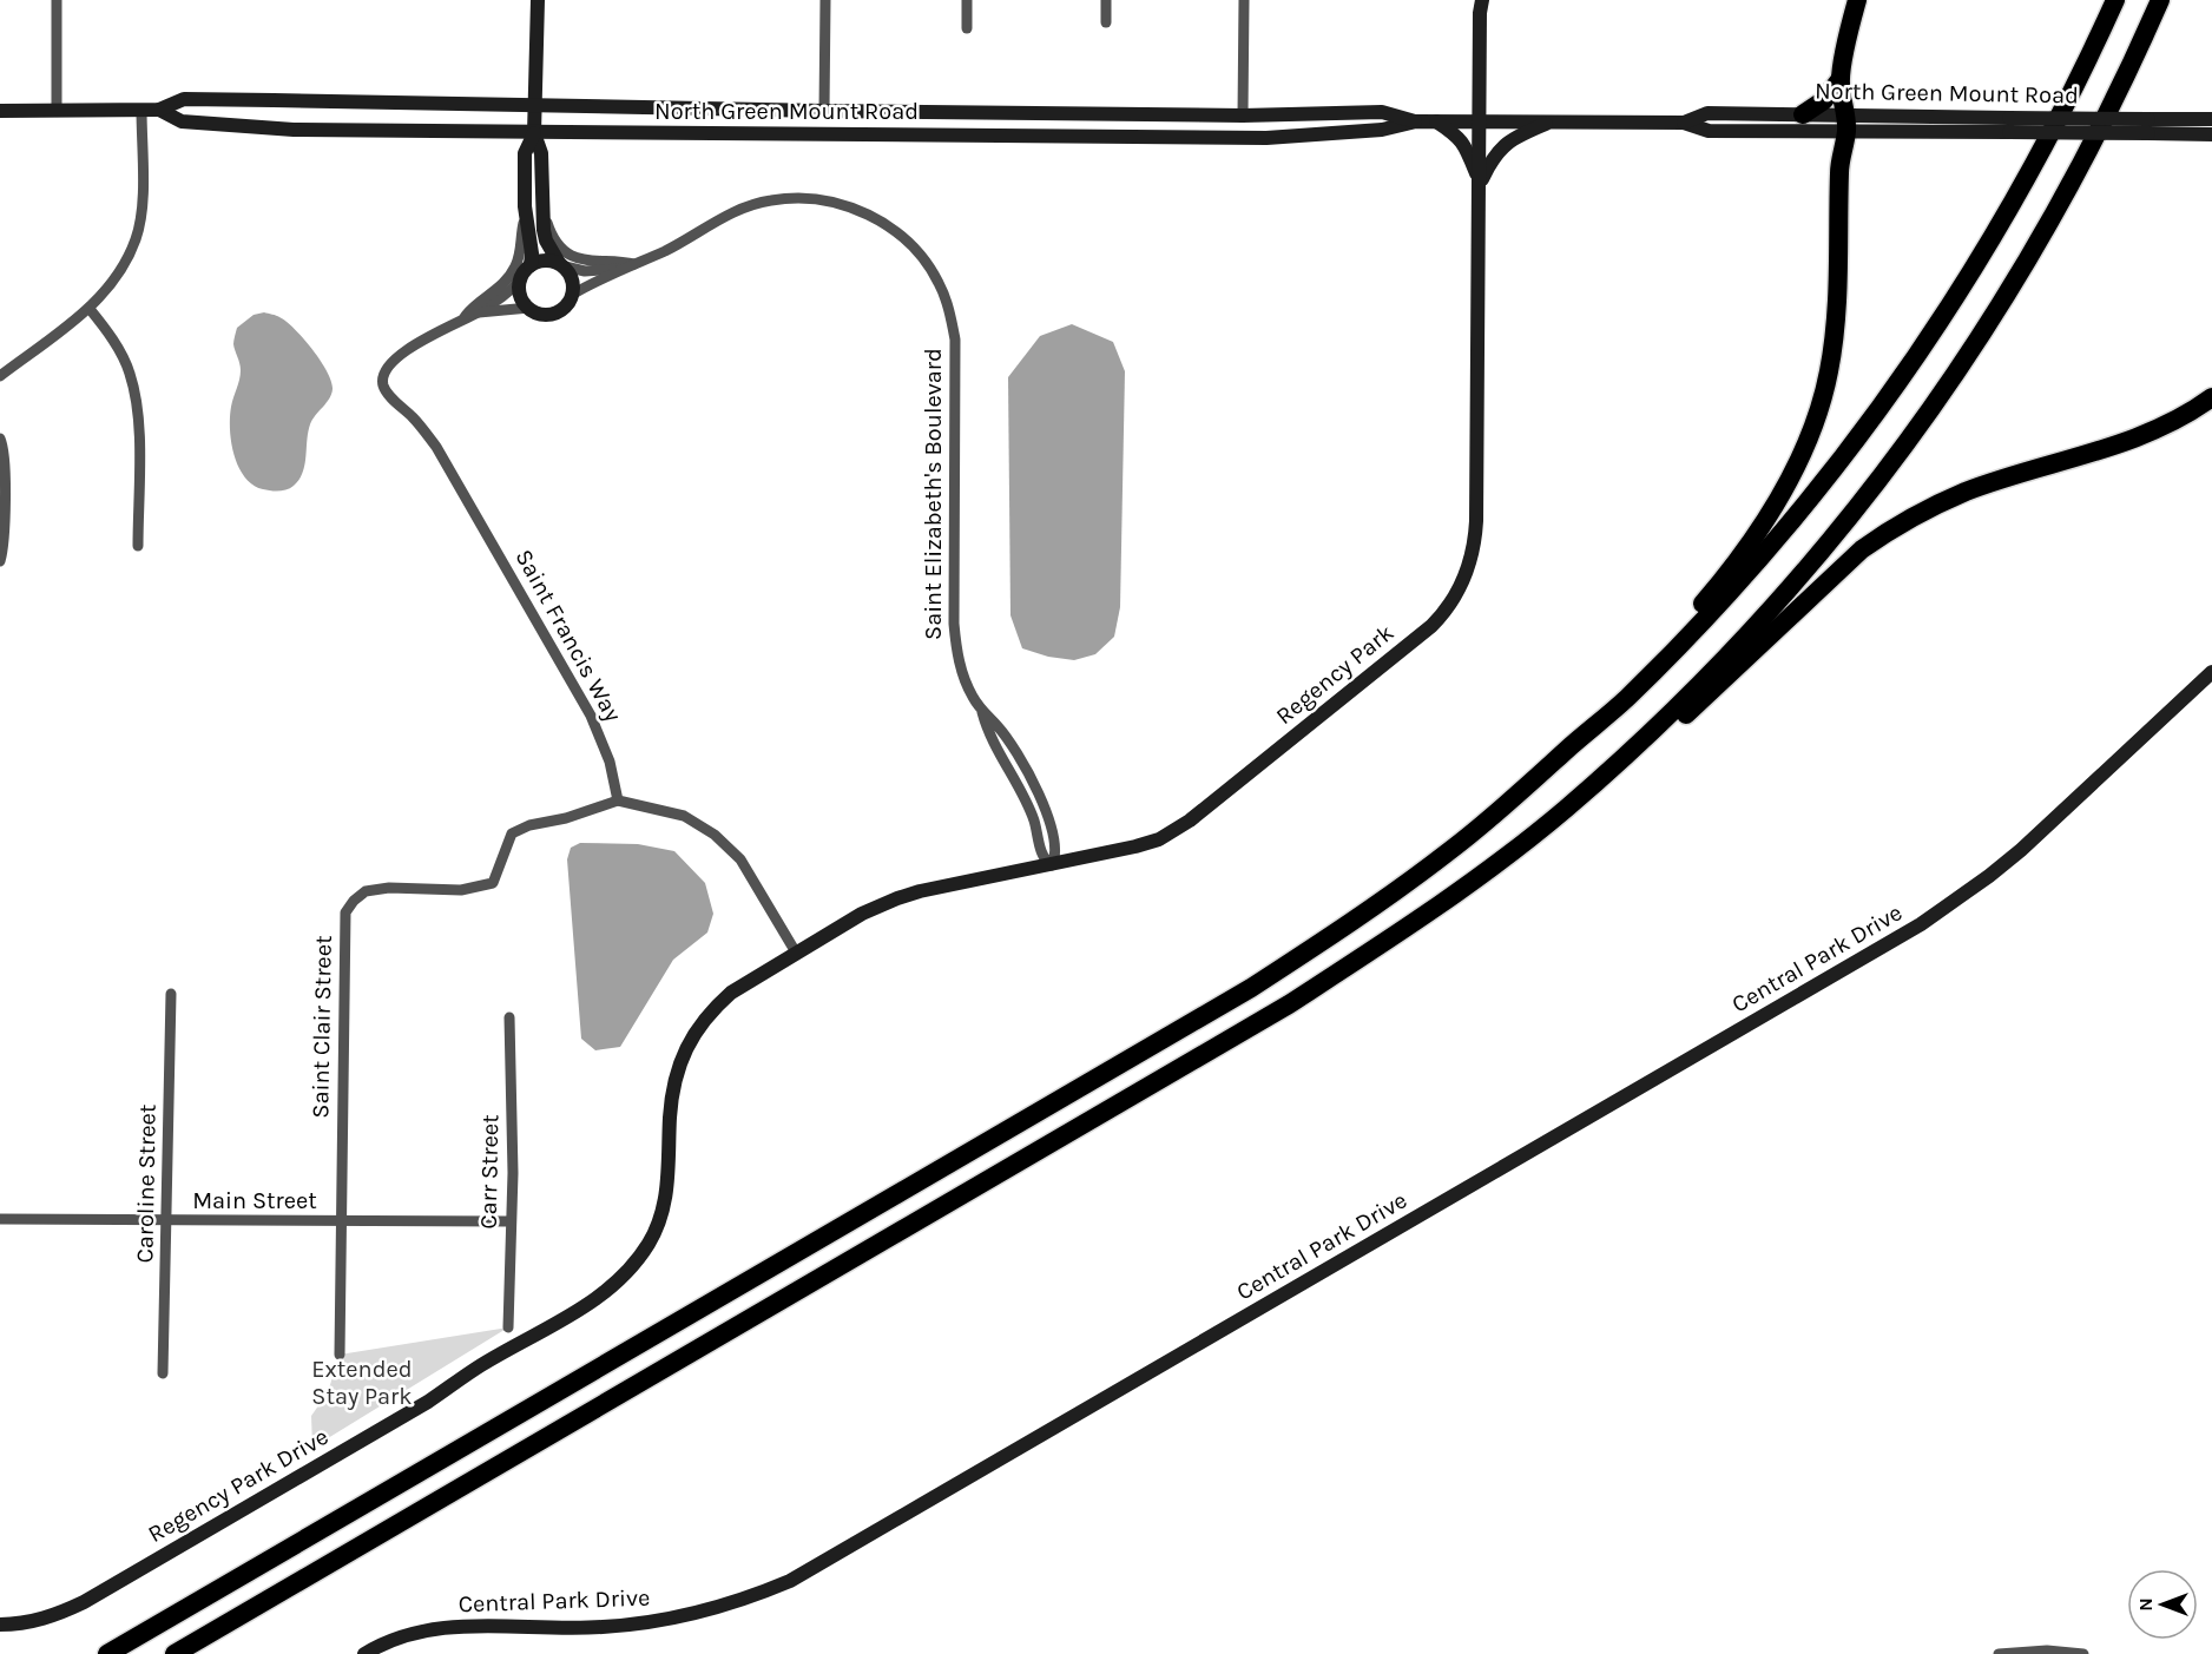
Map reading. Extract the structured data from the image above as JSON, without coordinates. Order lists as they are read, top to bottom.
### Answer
{
  "streets": {
    "street": [
      "North Green Mount Road",
      "Saint Elizabeth's Boulevard",
      "Saint Francis Way",
      "Regency Park",
      "Central Park Drive",
      "Saint Clair Street",
      "Carr Street",
      "Caroline Street",
      "Main Street",
      "Regency Park Drive"
    ]
  },
  "crossings": [
    ["North Green Mount Road", "Regency Park"],
    ["Saint Elizabeth's Boulevard", "Saint Francis Way"],
    ["Saint Elizabeth's Boulevard", "Regency Park"],
    ["Saint Francis Way", "Saint Clair Street"],
    ["Regency Park", "Regency Park Drive"],
    ["Saint Clair Street", "Main Street"],
    ["Carr Street", "Main Street"],
    ["Caroline Street", "Main Street"]
  ],
  "parks": ["Extended Stay Park"],
  "north": "left"
}
